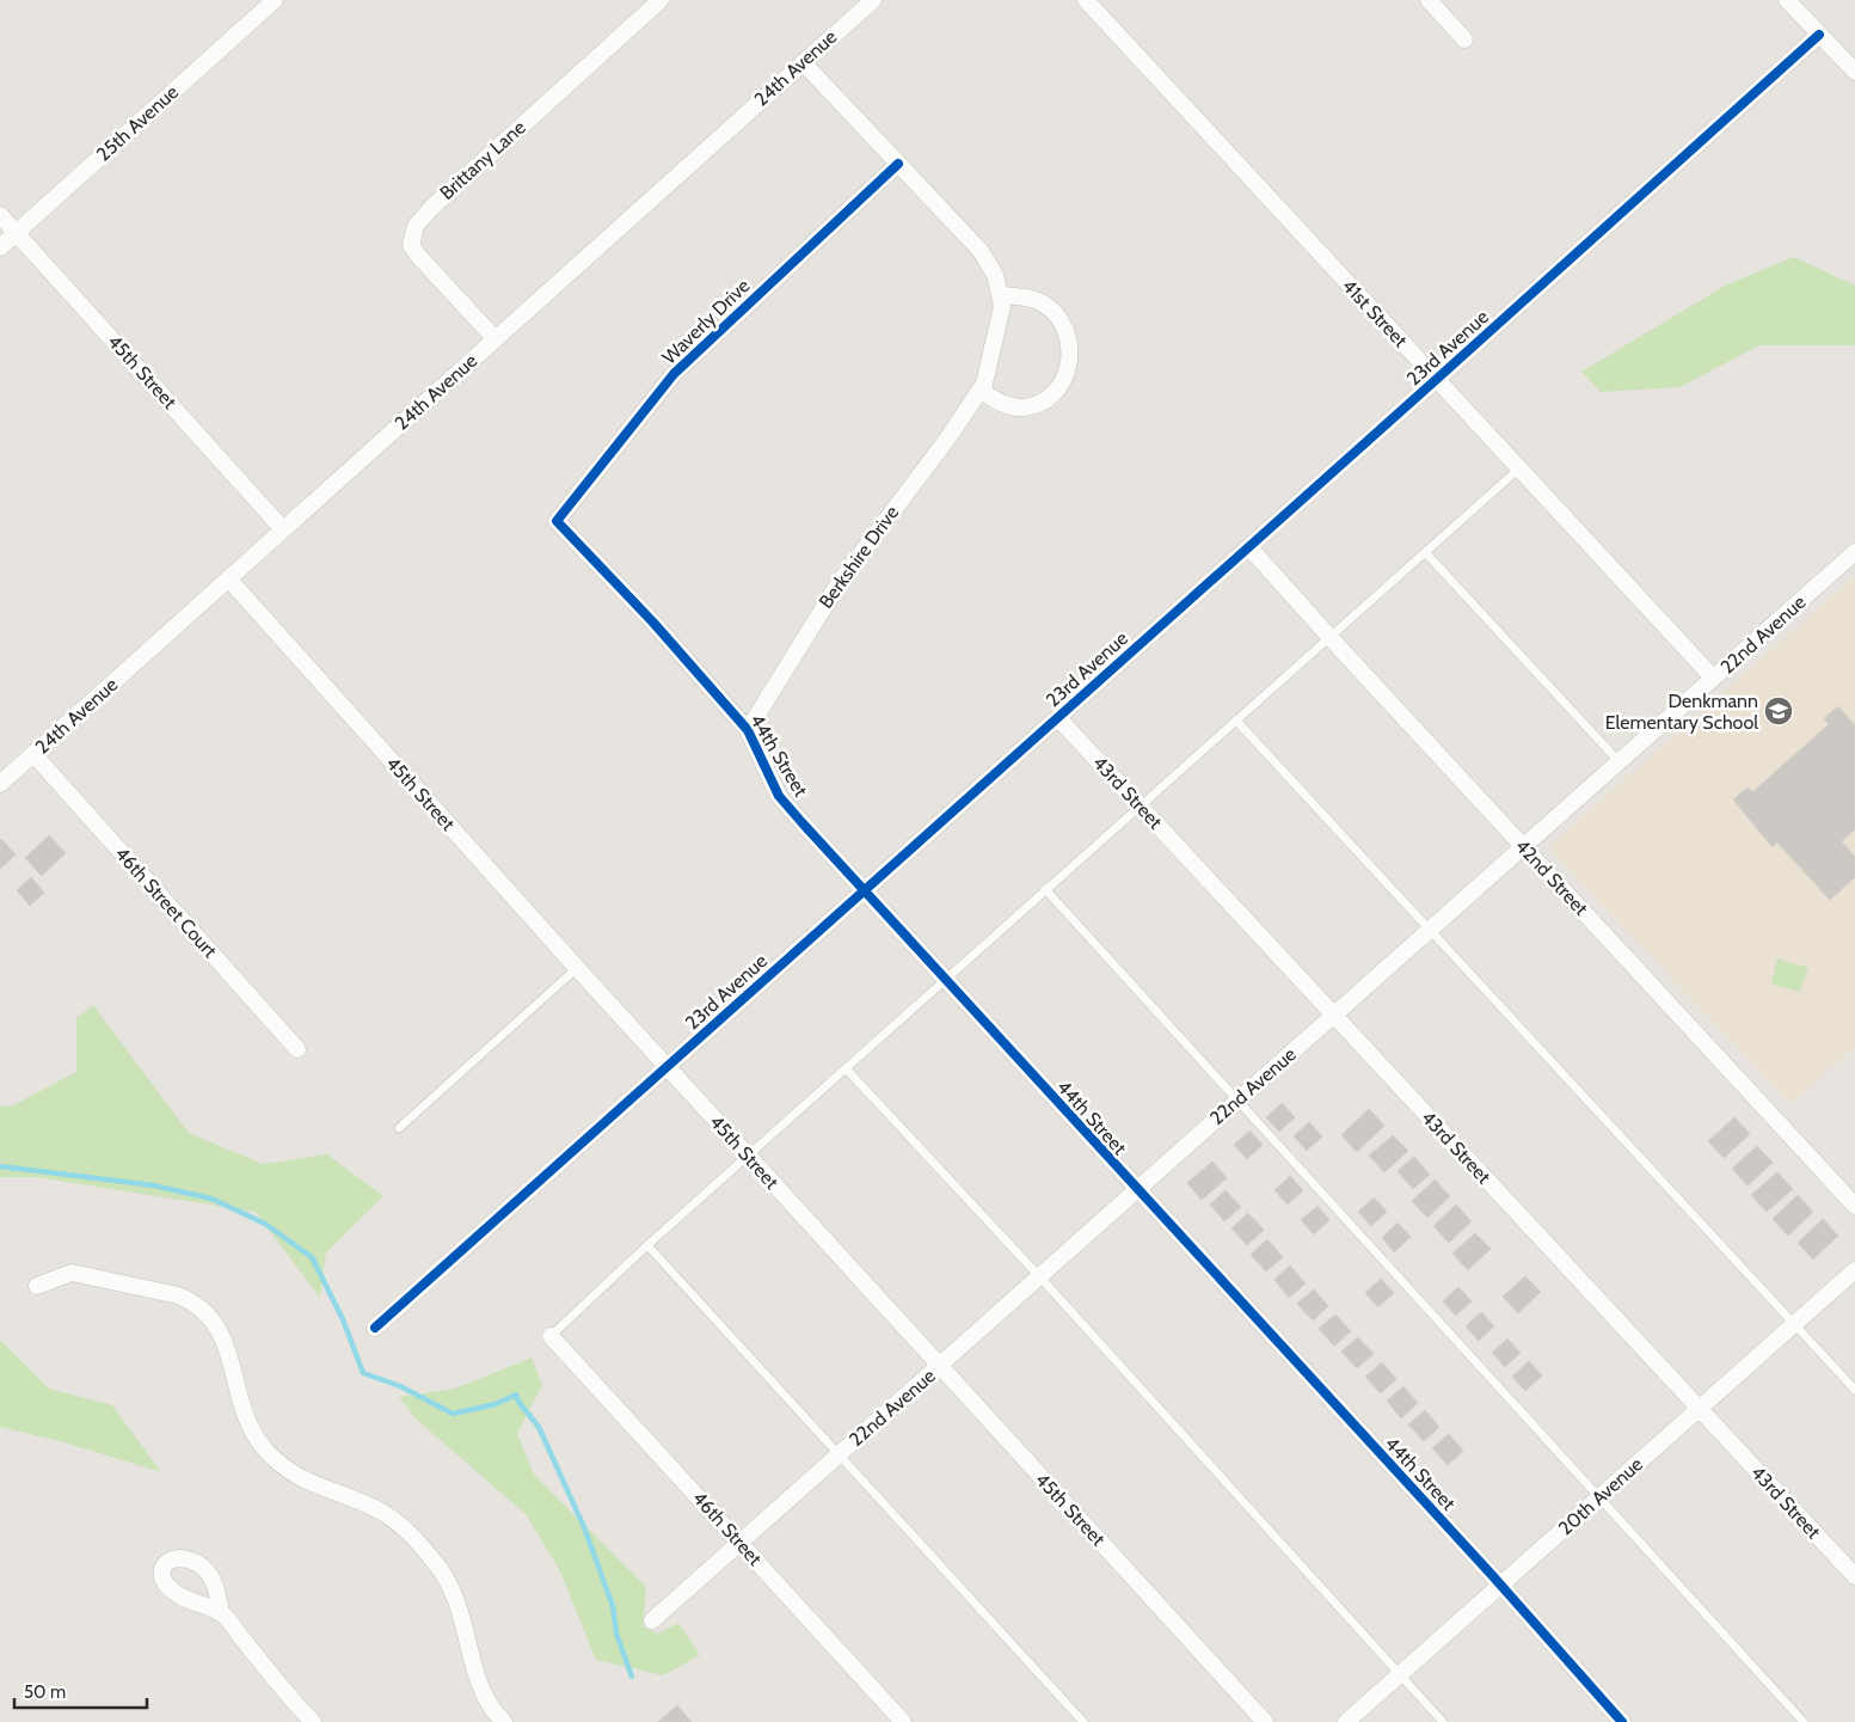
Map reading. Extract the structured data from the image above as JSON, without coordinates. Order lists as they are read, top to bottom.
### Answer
{
  "streets": {
    "street": [
      "24th Avenue",
      "25th Avenue",
      "Brittany Lane",
      "41st Street",
      "Waverly Drive",
      "23rd Avenue",
      "45th Street",
      "Berkshire Drive",
      "22nd Avenue",
      "44th Street",
      "43rd Street",
      "42nd Street",
      "46th Street Court",
      "20th Avenue",
      "46th Street"
    ]
  },
  "crossings": [
    ["24th Avenue", "Brittany Lane"],
    ["24th Avenue", "45th Street"],
    ["24th Avenue", "Berkshire Drive"],
    ["24th Avenue", "46th Street Court"],
    ["25th Avenue", "45th Street"],
    ["41st Street", "23rd Avenue"],
    ["41st Street", "22nd Avenue"],
    ["Waverly Drive", "Berkshire Drive"],
    ["Waverly Drive", "44th Street"],
    ["23rd Avenue", "45th Street"],
    ["23rd Avenue", "44th Street"],
    ["23rd Avenue", "43rd Street"],
    ["23rd Avenue", "42nd Street"],
    ["45th Street", "22nd Avenue"],
    ["Berkshire Drive", "44th Street"],
    ["22nd Avenue", "44th Street"],
    ["22nd Avenue", "43rd Street"],
    ["22nd Avenue", "42nd Street"],
    ["22nd Avenue", "46th Street"],
    ["44th Street", "20th Avenue"],
    ["43rd Street", "20th Avenue"]
  ],
  "places": {
    "school or university": ["Denkmann Elementary School"]
  },
  "scale_bar": "50 m"
}
